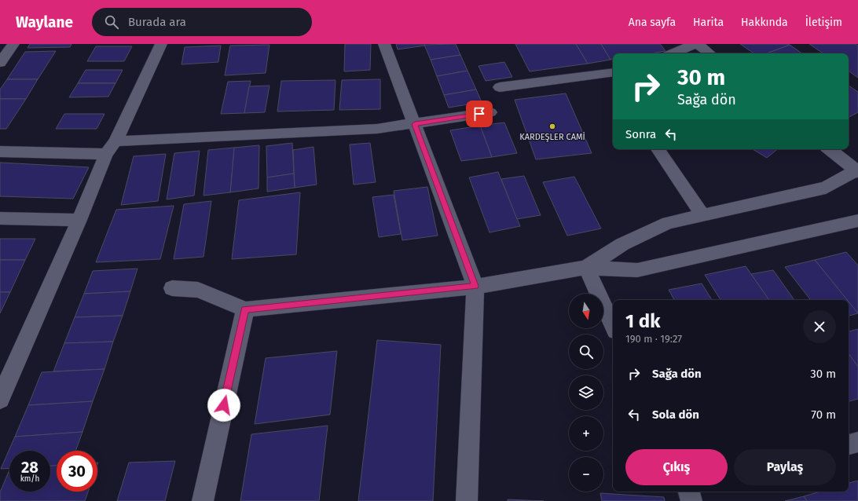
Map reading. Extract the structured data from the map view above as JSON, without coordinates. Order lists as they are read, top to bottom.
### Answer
{
  "places": ["KARDEŞLER CAMİ"],
  "north": "bottom",
  "page": {
    "header": "Waylane",
    "search": "Burada ara",
    "nav": [
      "Ana sayfa",
      "Harita",
      "Hakkında",
      "İletişim"
    ],
    "turn": ["30 m", "Sağa dön"],
    "then": "Sonra",
    "map_buttons": ["+", "−"],
    "heading": ["1 dk", "190 m · 19:27"],
    "list": [
      {
        "name": "Sağa dön",
        "value": "30 m"
      },
      {
        "name": "Sola dön",
        "value": "70 m"
      }
    ],
    "buttons": ["Çıkış", "Paylaş"],
    "speed": "28 km/h",
    "limit": "30"
  }
}
